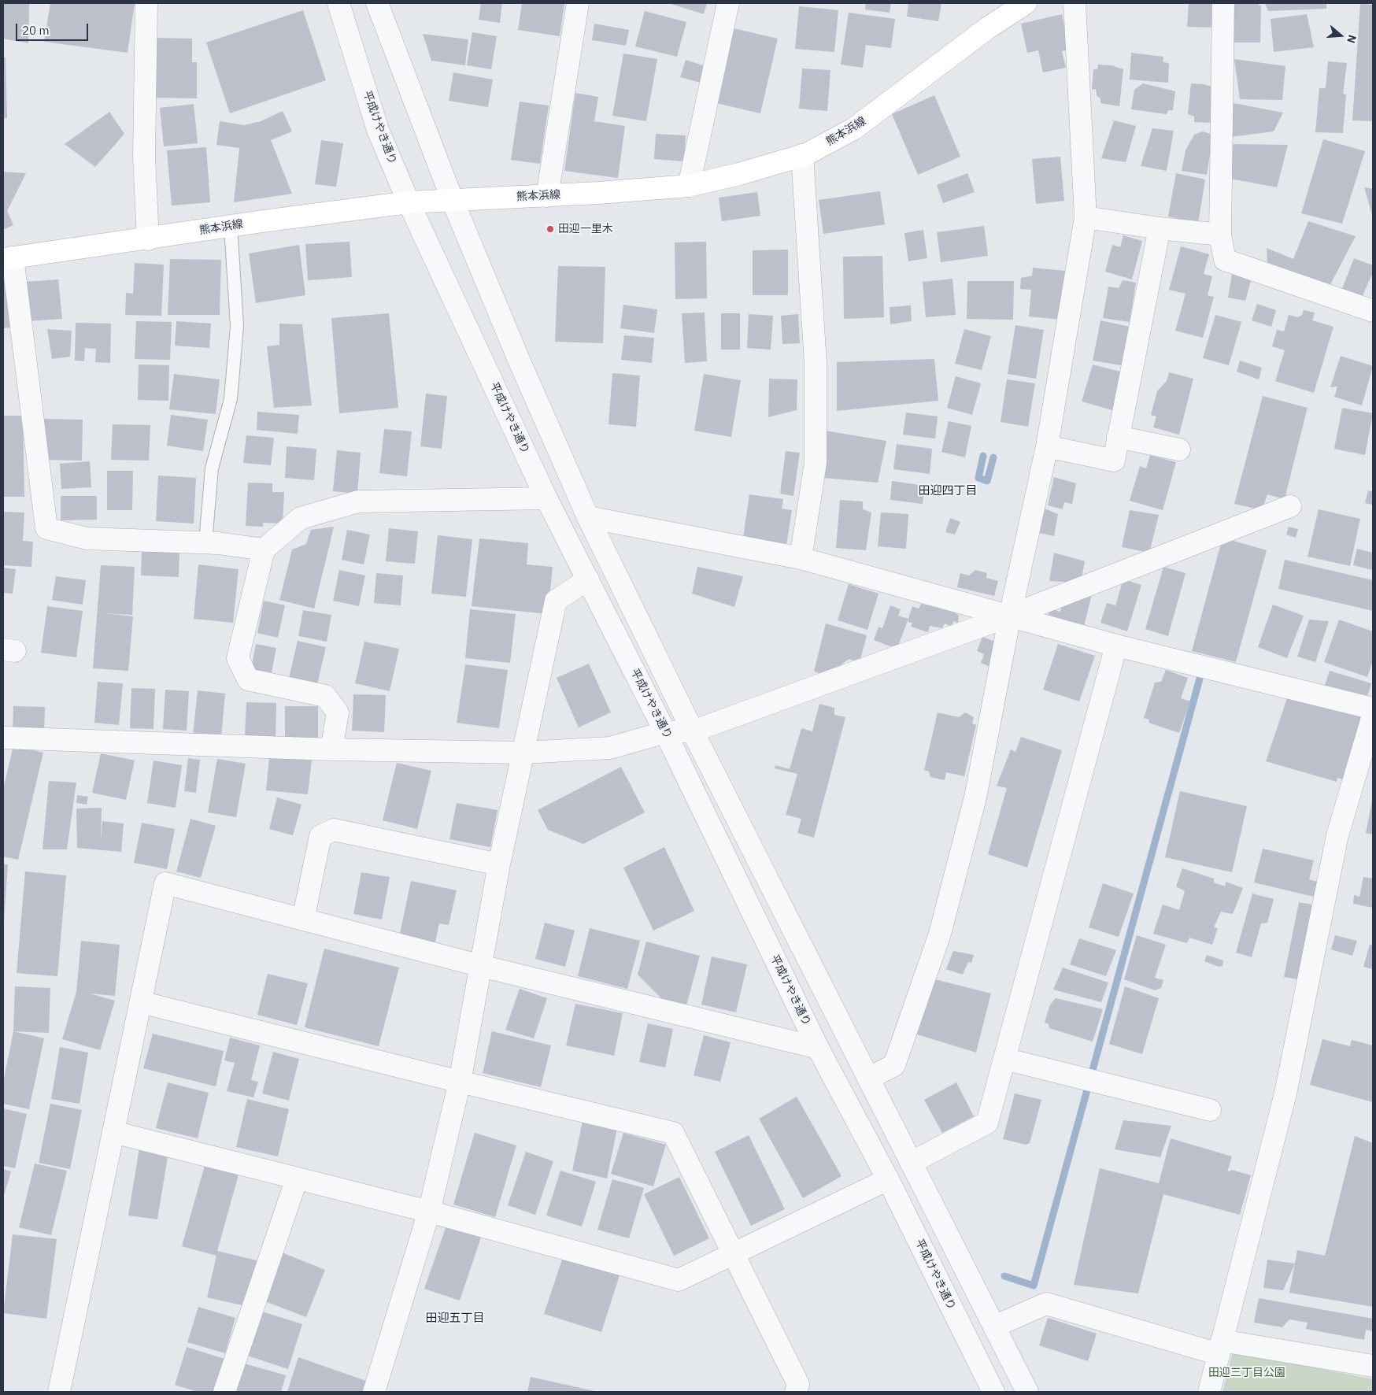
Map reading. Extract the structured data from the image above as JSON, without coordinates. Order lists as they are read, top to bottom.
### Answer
{
  "streets": {
    "main road": ["熊本浜線"],
    "street": ["平成けやき通り"]
  },
  "crossings": [
    ["平成けやき通り", "熊本浜線"]
  ],
  "districts": ["田迎四丁目", "田迎五丁目"],
  "parks": ["田迎三丁目公園"],
  "places": ["田迎一里木"],
  "scale_bar": "20 m",
  "north": "right"
}
